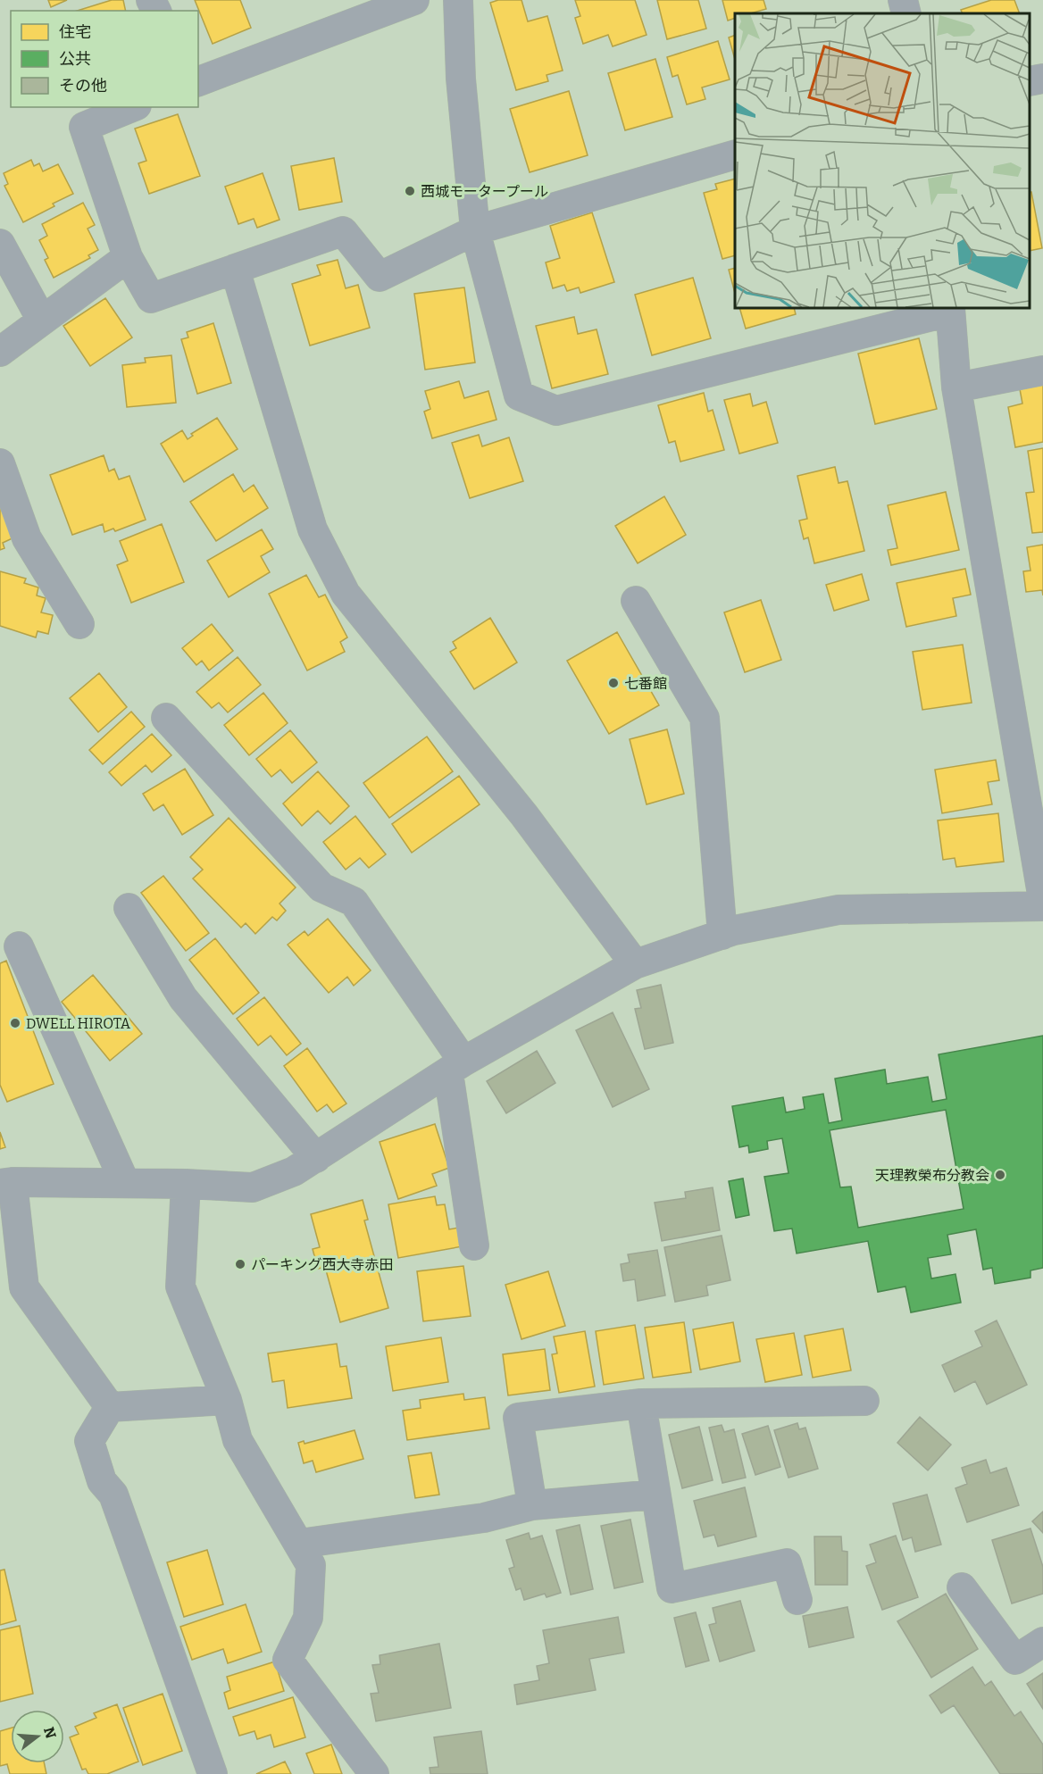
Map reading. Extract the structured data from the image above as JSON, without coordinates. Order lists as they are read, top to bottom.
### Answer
{
  "places": [
    "西城モータープール",
    "七番館",
    "DWELL HIROTA",
    "天理教榮布分教会",
    "パーキング西大寺赤田"
  ],
  "legend": ["住宅", "公共", "その他"],
  "north": "right"
}
